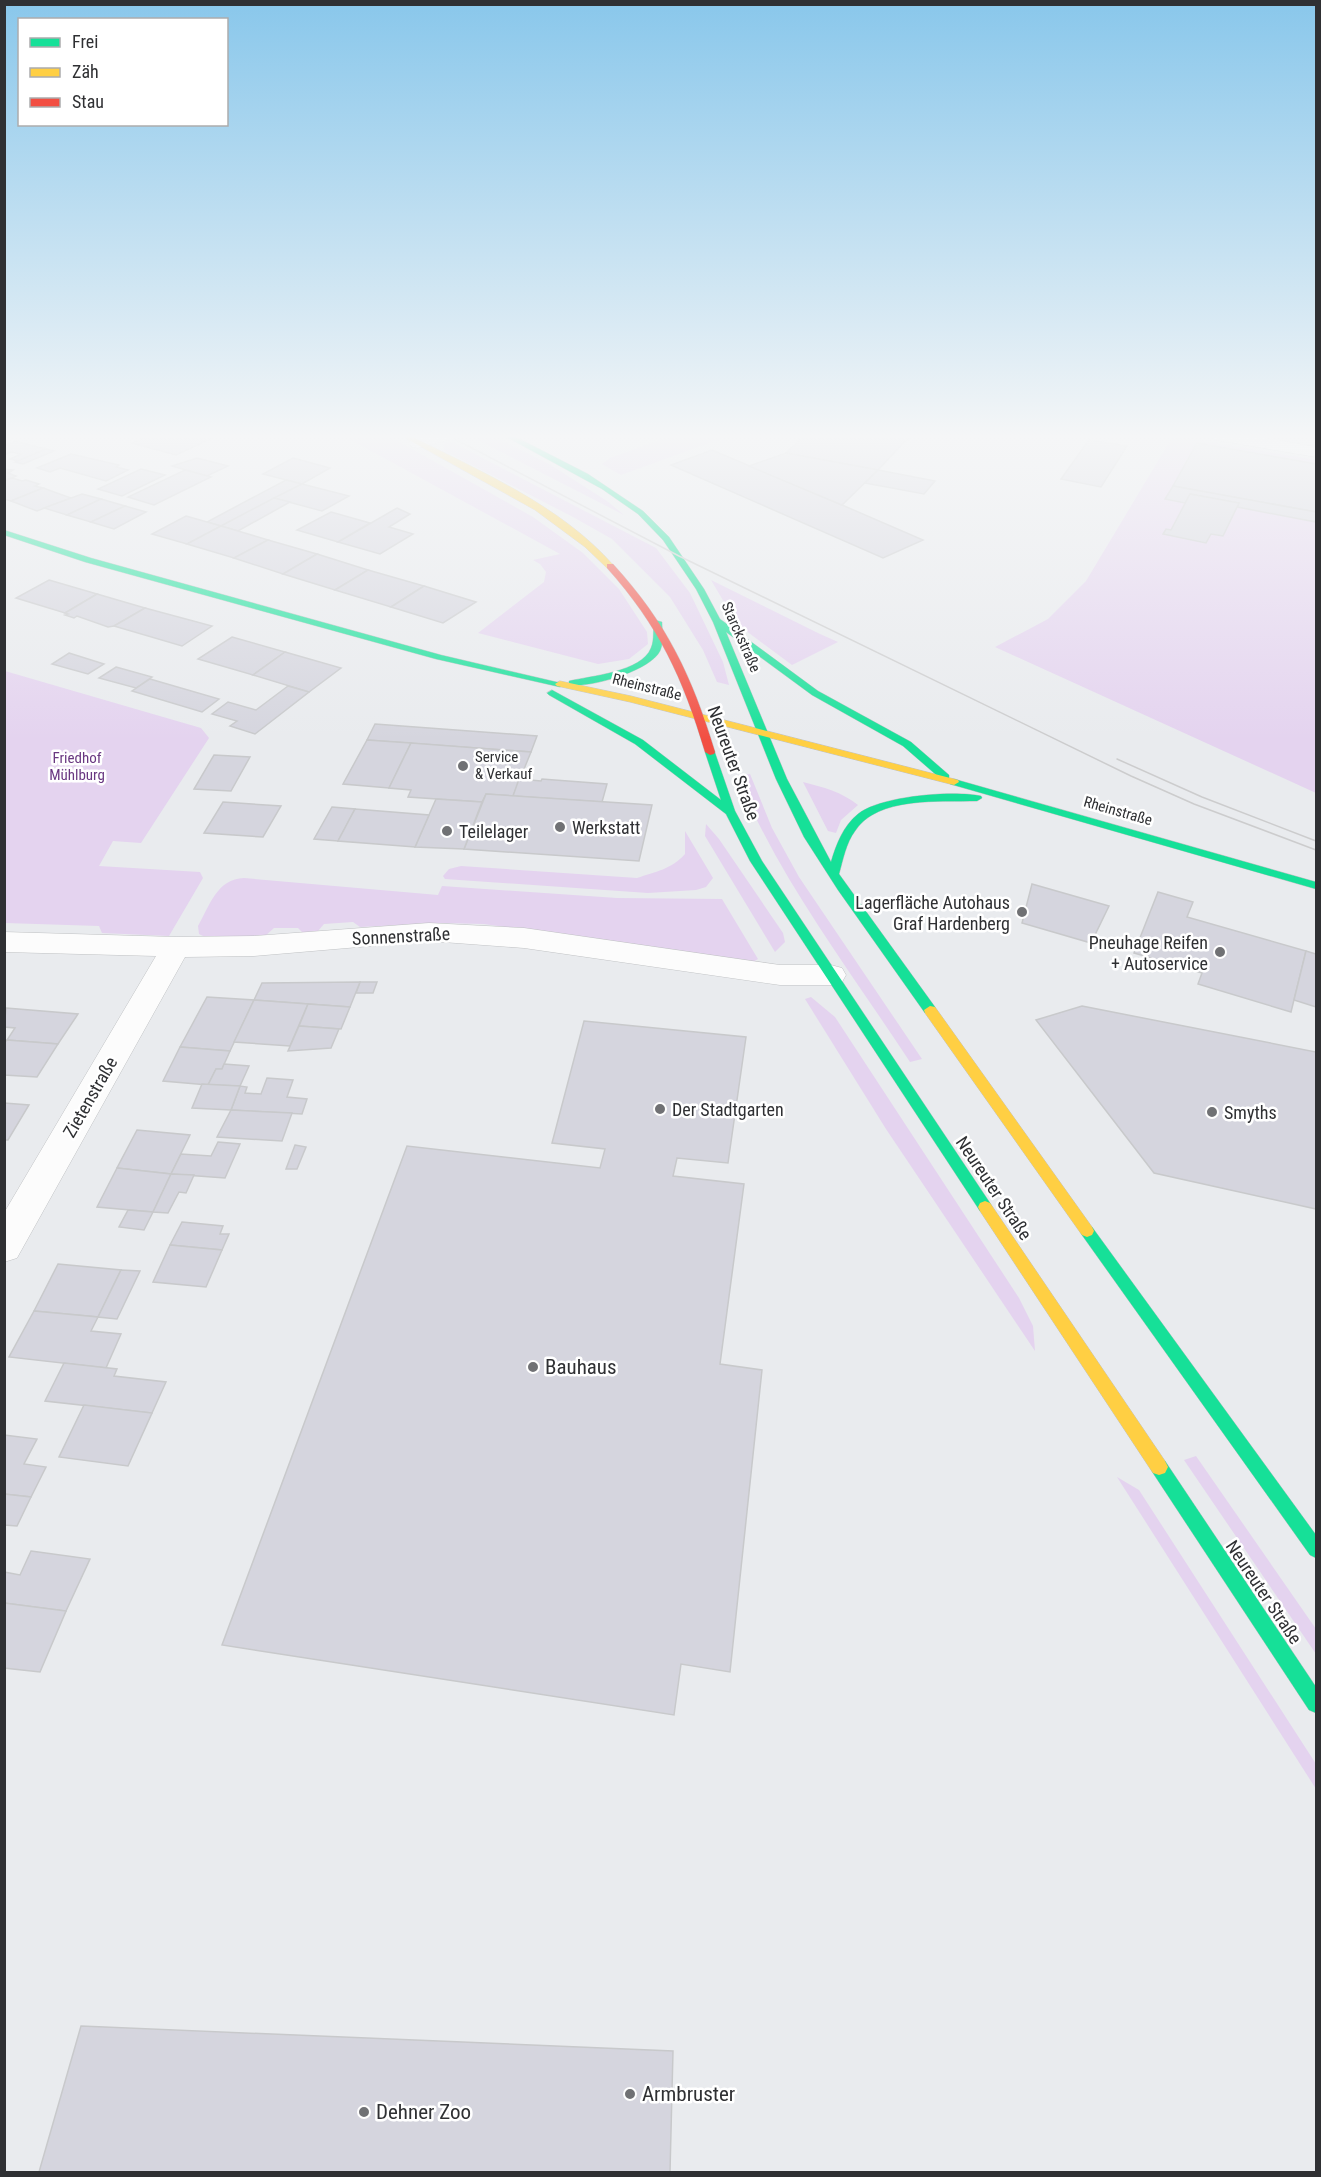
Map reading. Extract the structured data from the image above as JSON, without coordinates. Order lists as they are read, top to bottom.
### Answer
{
  "streets": {
    "main road": ["Starckstraße", "Rheinstraße", "Neureuter Straße"],
    "street": ["Sonnenstraße", "Zietenstraße"]
  },
  "crossings": [
    ["Starckstraße", "Rheinstraße"],
    ["Rheinstraße", "Neureuter Straße"],
    ["Neureuter Straße", "Sonnenstraße"],
    ["Sonnenstraße", "Zietenstraße"]
  ],
  "parks": ["Friedhof Mühlburg"],
  "places": [
    "Service & Verkauf",
    "Werkstatt",
    "Teilelager",
    "Lagerfläche Autohaus Graf Hardenberg",
    "Pneuhage Reifen + Autoservice",
    "Der Stadtgarten",
    "Smyths",
    "Bauhaus",
    "Armbruster",
    "Dehner Zoo"
  ],
  "legend": ["Frei", "Zäh", "Stau"]
}
